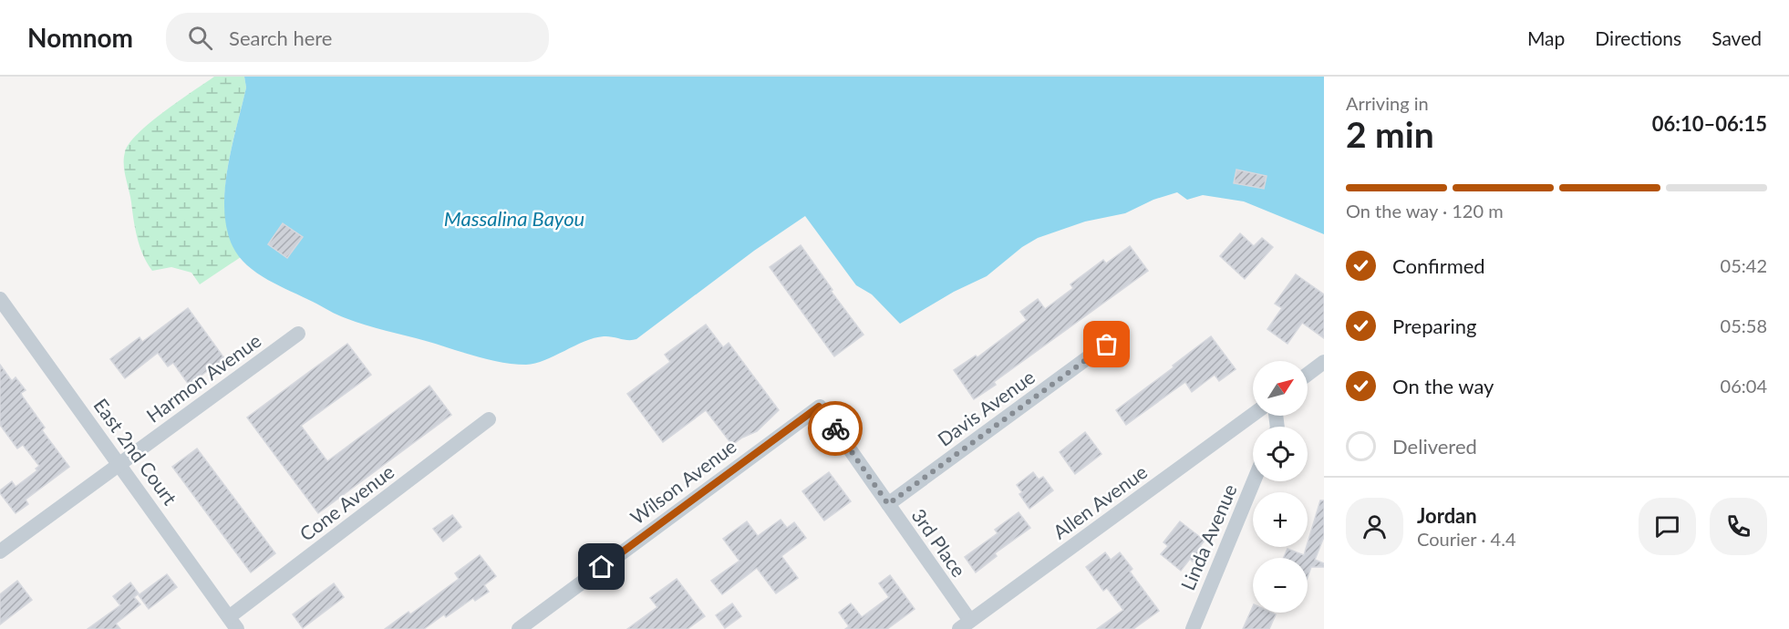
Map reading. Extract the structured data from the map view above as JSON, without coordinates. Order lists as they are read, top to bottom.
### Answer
{
  "streets": {
    "street": [
      "Harmon Avenue",
      "Davis Avenue",
      "East 2nd Court",
      "Wilson Avenue",
      "Allen Avenue",
      "Cone Avenue",
      "Linda Avenue",
      "3rd Place"
    ]
  },
  "crossings": [
    ["Harmon Avenue", "East 2nd Court"],
    ["Davis Avenue", "3rd Place"],
    ["East 2nd Court", "Cone Avenue"],
    ["Wilson Avenue", "3rd Place"],
    ["Allen Avenue", "3rd Place"]
  ],
  "water": ["Massalina Bayou"],
  "north": "top right",
  "page": {
    "header": "Nomnom",
    "search": "Search here",
    "nav": ["Map", "Directions", "Saved"],
    "heading": ["2 min", "Arriving in", "06:10–06:15"],
    "panel": ["Jordan", "Courier · 4.4"],
    "bar": "On the way · 120 m",
    "list": [
      ["Confirmed", "05:42"],
      ["Preparing", "05:58"],
      ["On the way", "06:04"],
      "Delivered"
    ],
    "map_buttons": ["+", "−"]
  }
}
